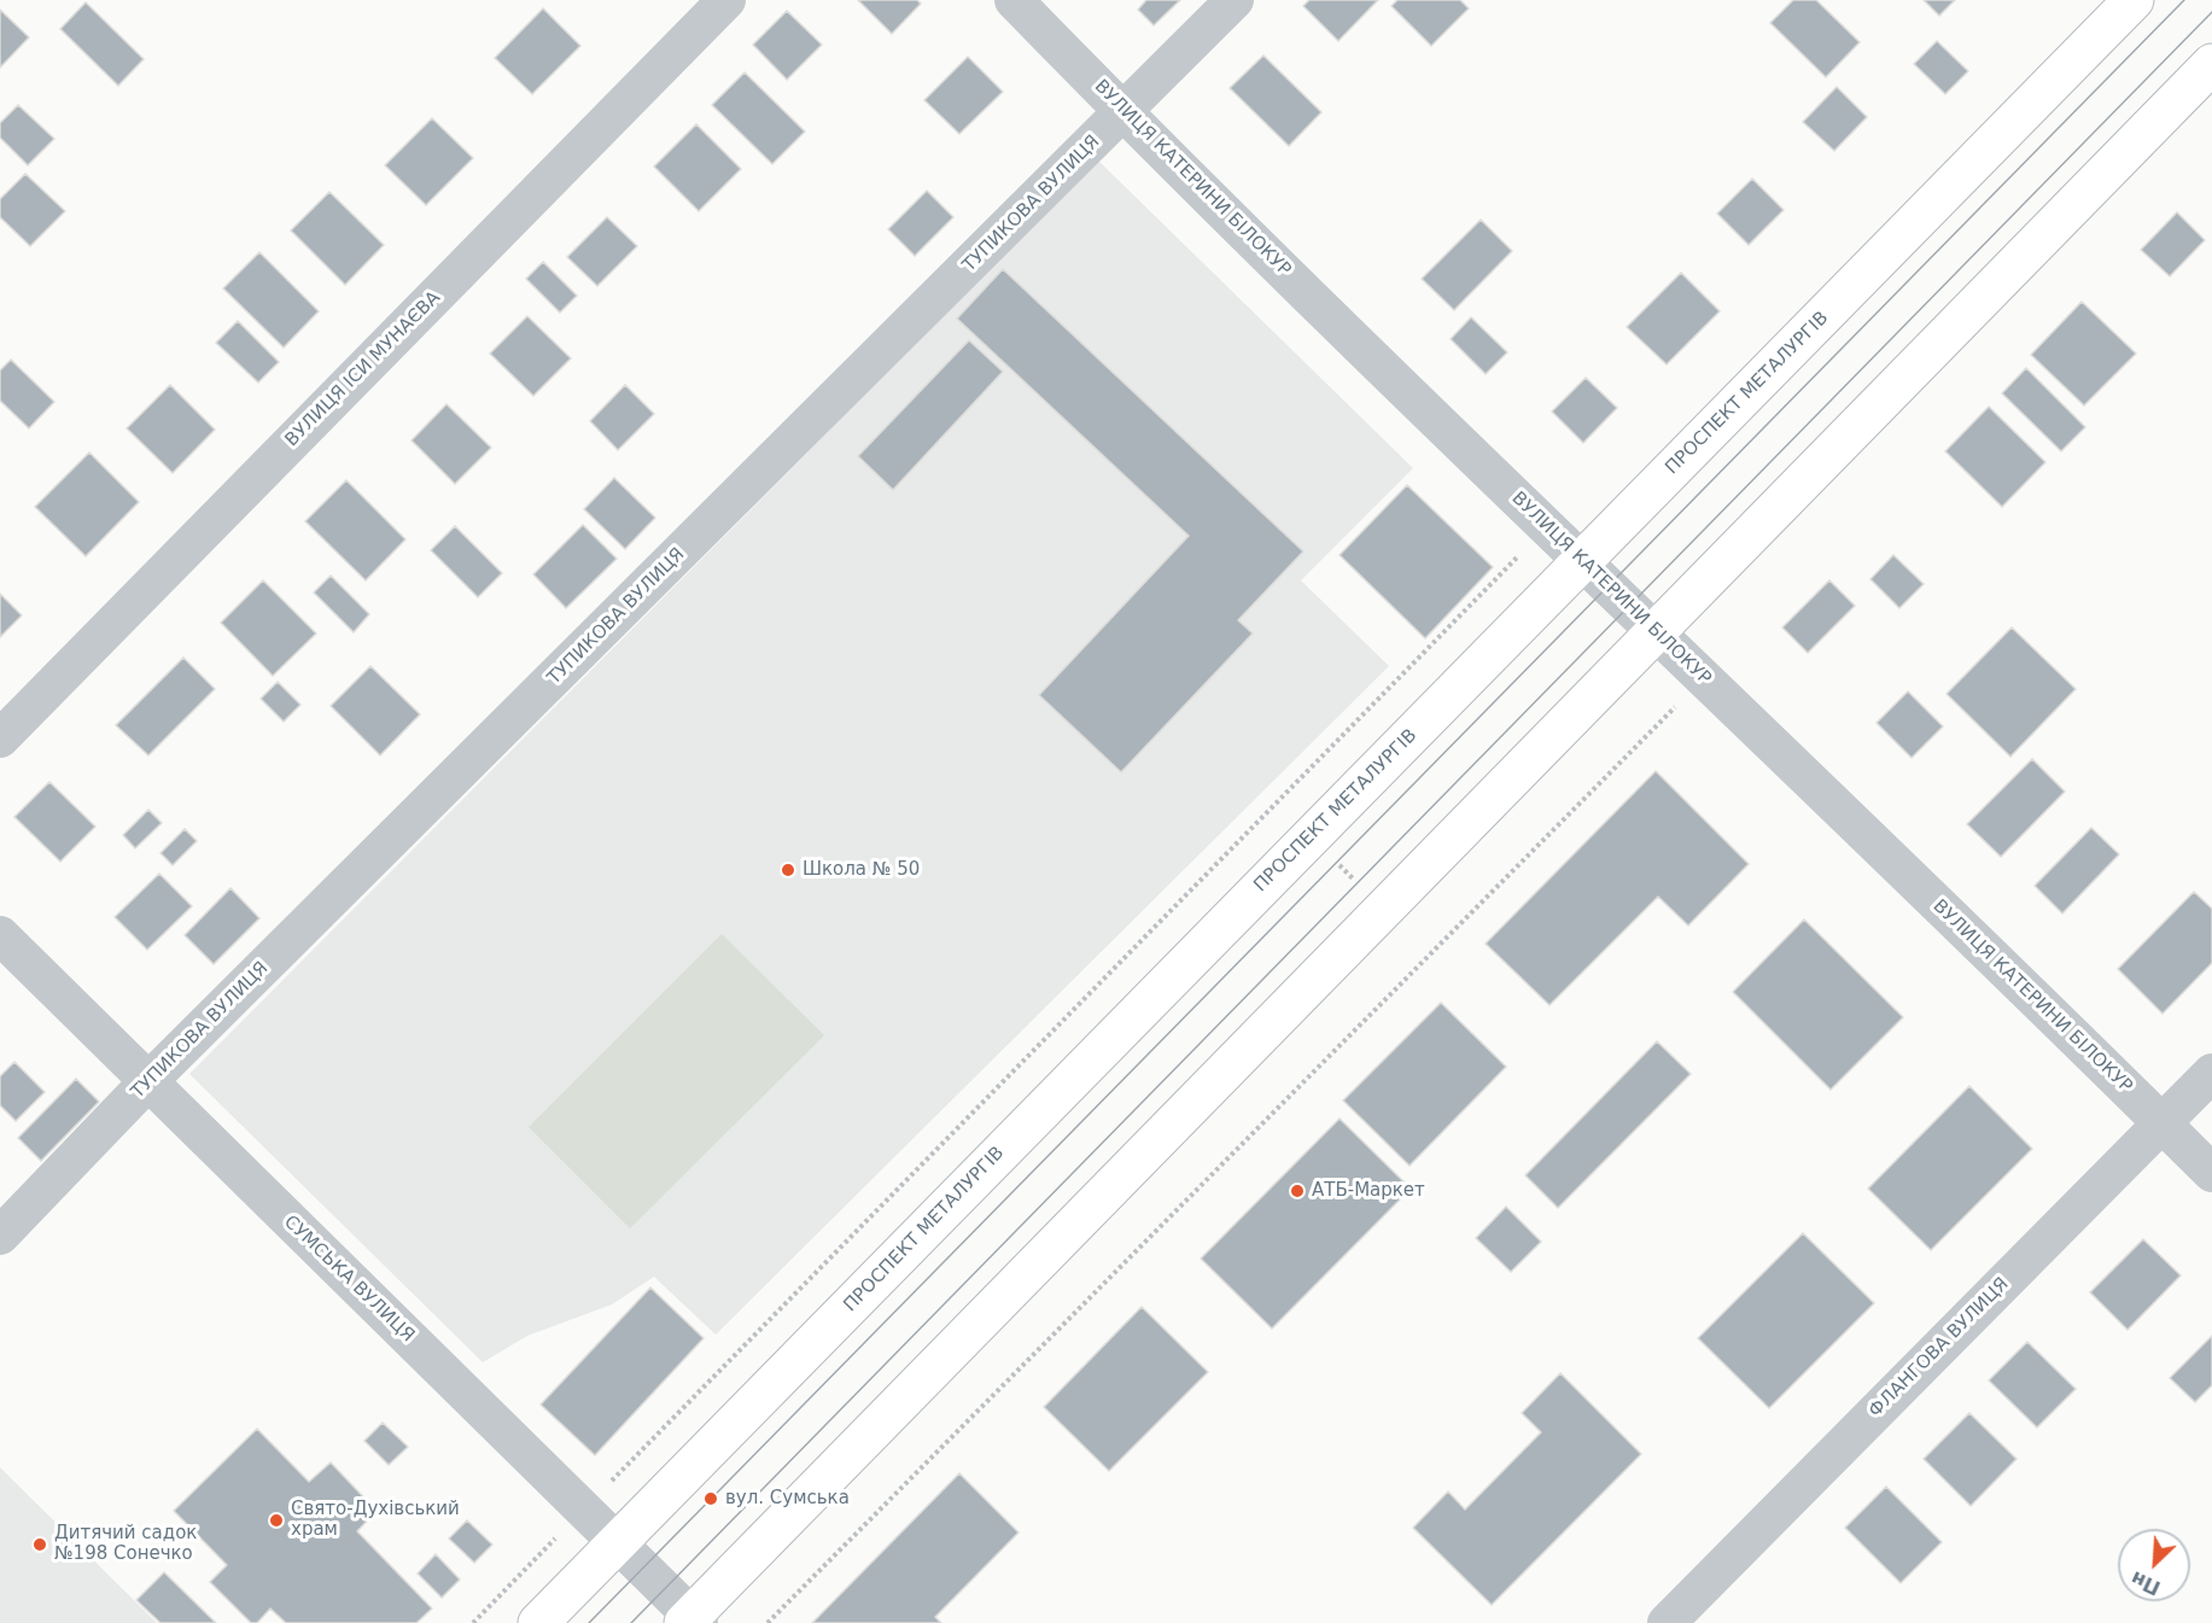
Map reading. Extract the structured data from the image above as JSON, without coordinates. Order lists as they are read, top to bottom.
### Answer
{
  "streets": {
    "main road": ["ПРОСПЕКТ МЕТАЛУРГІВ"],
    "street": [
      "ВУЛИЦЯ КАТЕРИНИ БІЛОКУР",
      "ТУПИКОВА ВУЛИЦЯ",
      "ВУЛИЦЯ ІСИ МУНАЄВА",
      "СУМСЬКА ВУЛИЦЯ",
      "ФЛАНГОВА ВУЛИЦЯ"
    ]
  },
  "crossings": [
    ["ВУЛИЦЯ КАТЕРИНИ БІЛОКУР", "ТУПИКОВА ВУЛИЦЯ"],
    ["ВУЛИЦЯ КАТЕРИНИ БІЛОКУР", "ПРОСПЕКТ МЕТАЛУРГІВ"],
    ["ВУЛИЦЯ КАТЕРИНИ БІЛОКУР", "ФЛАНГОВА ВУЛИЦЯ"],
    ["ТУПИКОВА ВУЛИЦЯ", "СУМСЬКА ВУЛИЦЯ"],
    ["ПРОСПЕКТ МЕТАЛУРГІВ", "СУМСЬКА ВУЛИЦЯ"]
  ],
  "places": [
    "Школа № 50",
    "АТБ-Маркет",
    "вул. Сумська",
    "Свято-Духівський храм",
    "Дитячий садок №198 Сонечко"
  ],
  "north": "bottom left"
}
